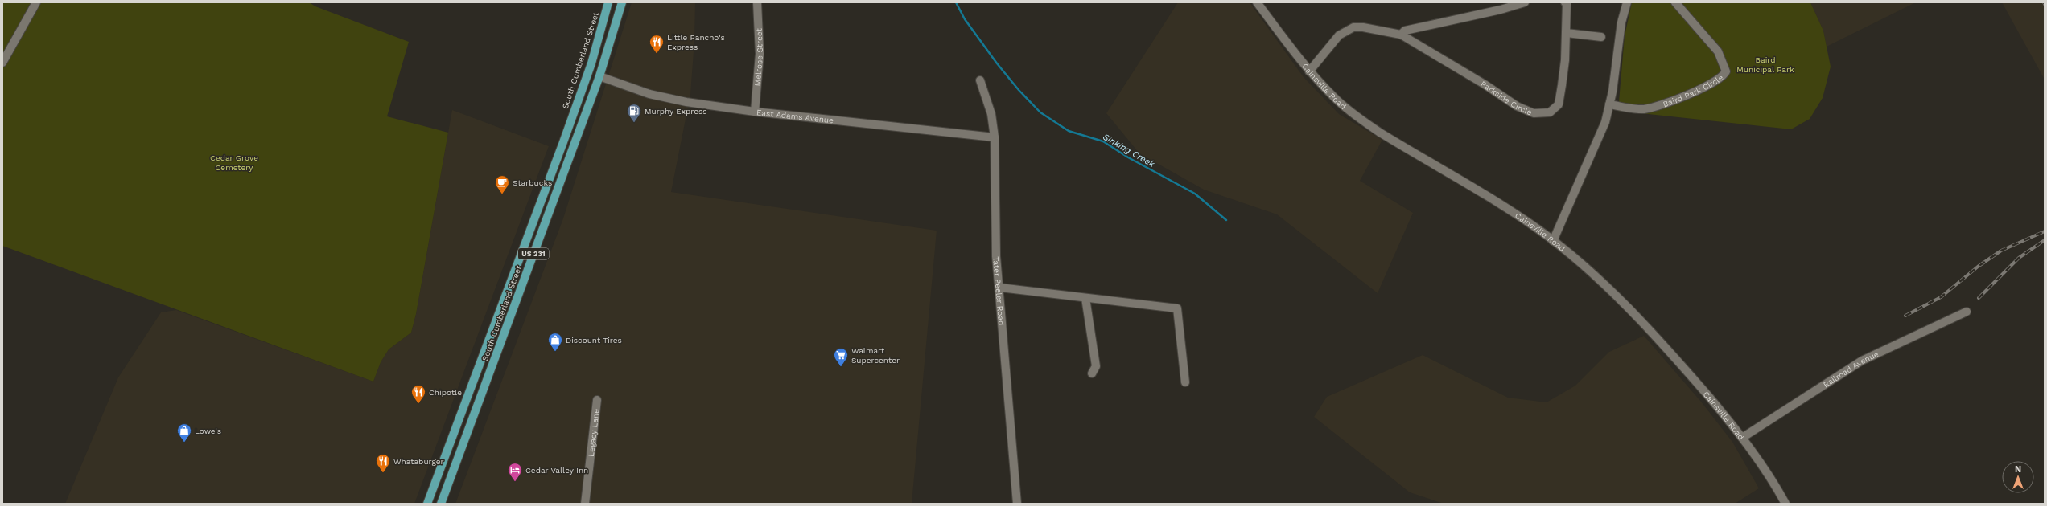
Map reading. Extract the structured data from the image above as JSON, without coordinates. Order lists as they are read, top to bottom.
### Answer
{
  "streets": {
    "main road": ["South Cumberland Street", "US 231"],
    "street": [
      "Melrose Street",
      "Cainsville Road",
      "Baird Park Circle",
      "Parkside Circle",
      "East Adams Avenue",
      "Tater Peeler Road",
      "Railroad Avenue",
      "Legacy Lane"
    ]
  },
  "crossings": [
    ["Melrose Street", "East Adams Avenue"],
    ["South Cumberland Street", "East Adams Avenue"],
    ["Cainsville Road", "Parkside Circle"],
    ["Cainsville Road", "Railroad Avenue"],
    ["East Adams Avenue", "Tater Peeler Road"]
  ],
  "water": ["Sinking Creek"],
  "parks": ["Baird Municipal Park", "Cedar Grove Cemetery"],
  "places": {
    "restaurant": ["Little Pancho's Express", "Chipotle", "Whataburger"],
    "fuel station": ["Murphy Express"],
    "cafe": ["Starbucks"],
    "shop": ["Discount Tires", "Lowe's"],
    "supermarket": ["Walmart Supercenter"],
    "hotel": ["Cedar Valley Inn"]
  },
  "north": "top"
}
